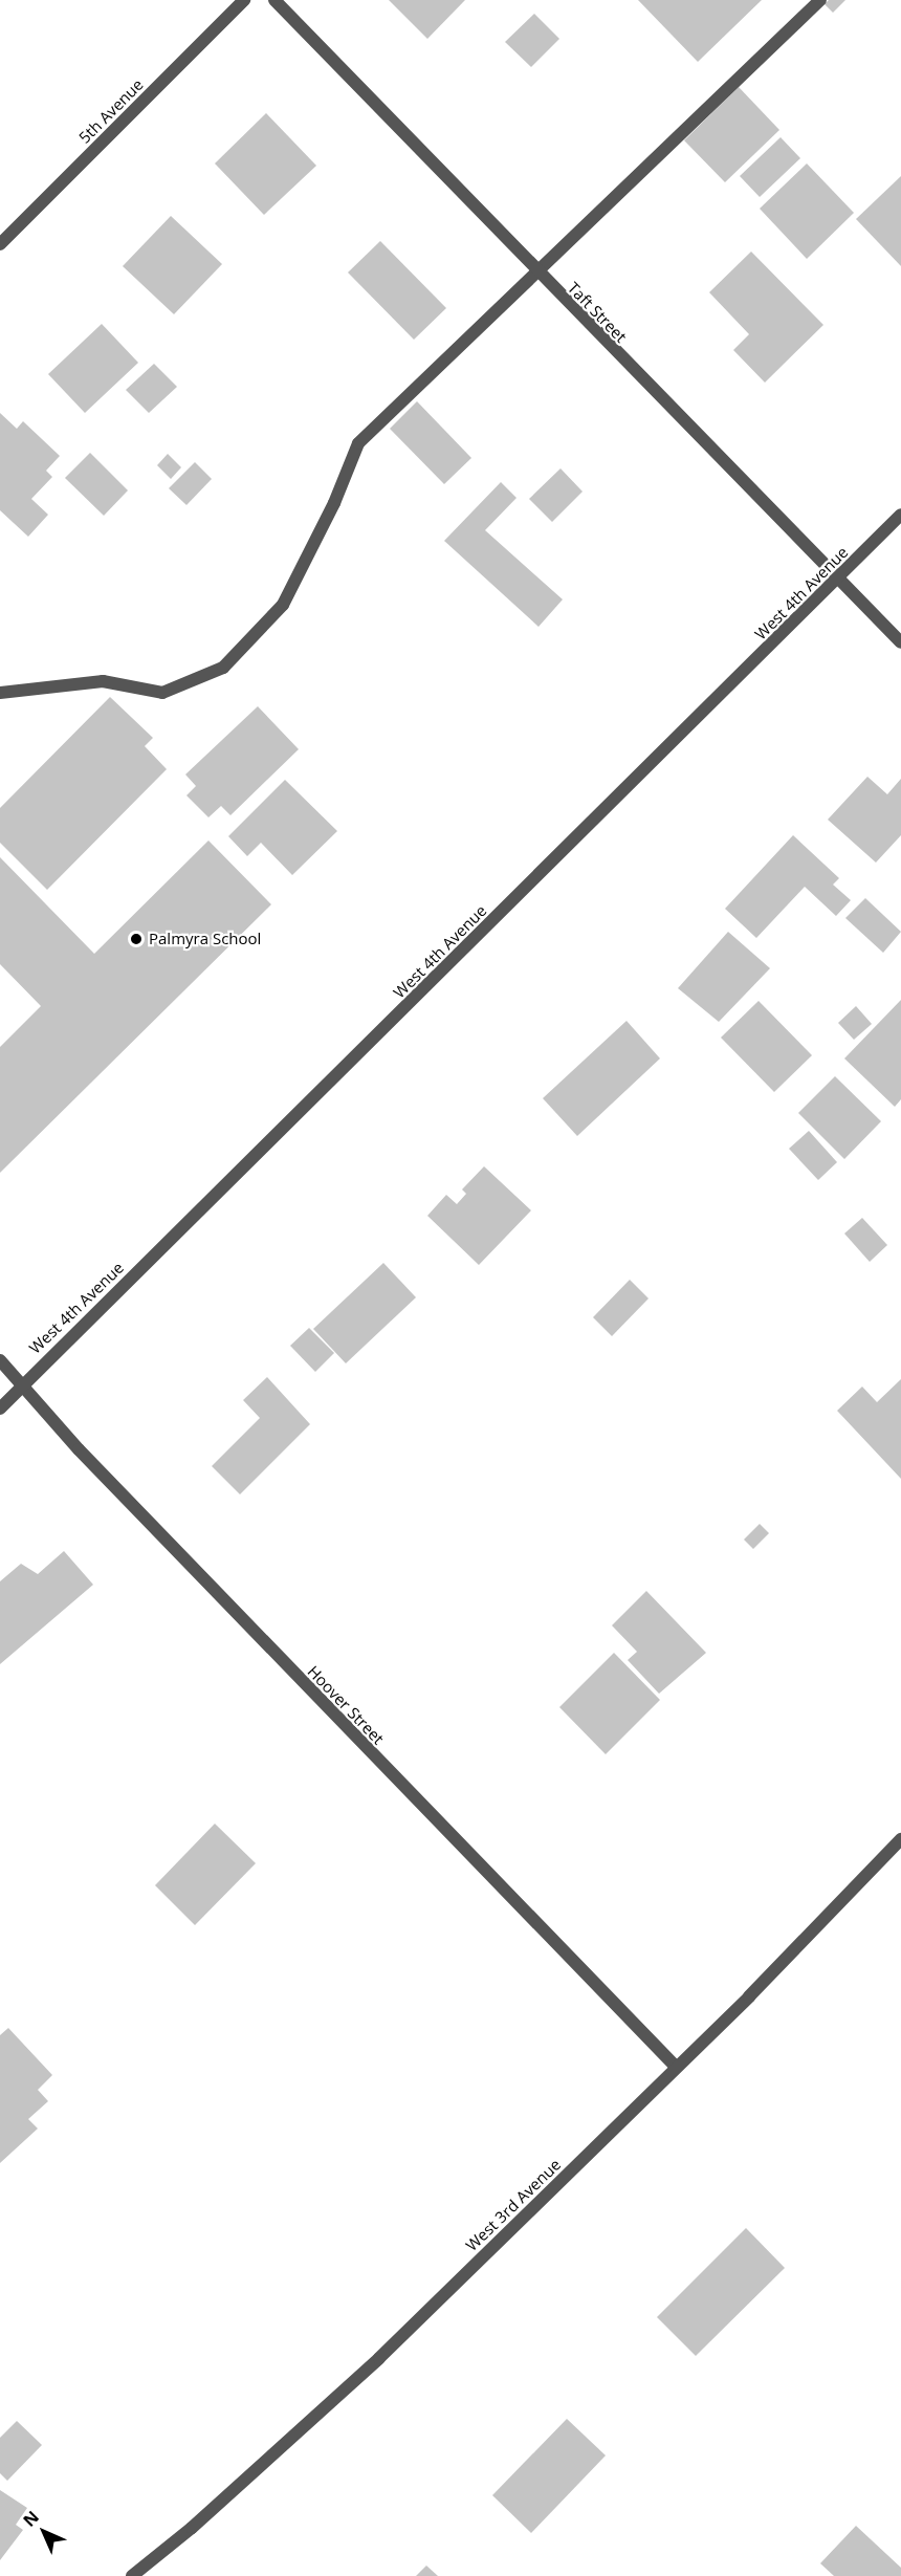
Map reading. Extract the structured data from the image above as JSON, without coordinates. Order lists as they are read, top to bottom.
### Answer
{
  "streets": {
    "street": [
      "5th Avenue",
      "Taft Street",
      "West 4th Avenue",
      "Hoover Street",
      "West 3rd Avenue"
    ]
  },
  "crossings": [
    ["Taft Street", "West 4th Avenue"],
    ["West 4th Avenue", "Hoover Street"],
    ["Hoover Street", "West 3rd Avenue"]
  ],
  "places": ["Palmyra School"],
  "north": "top left"
}
